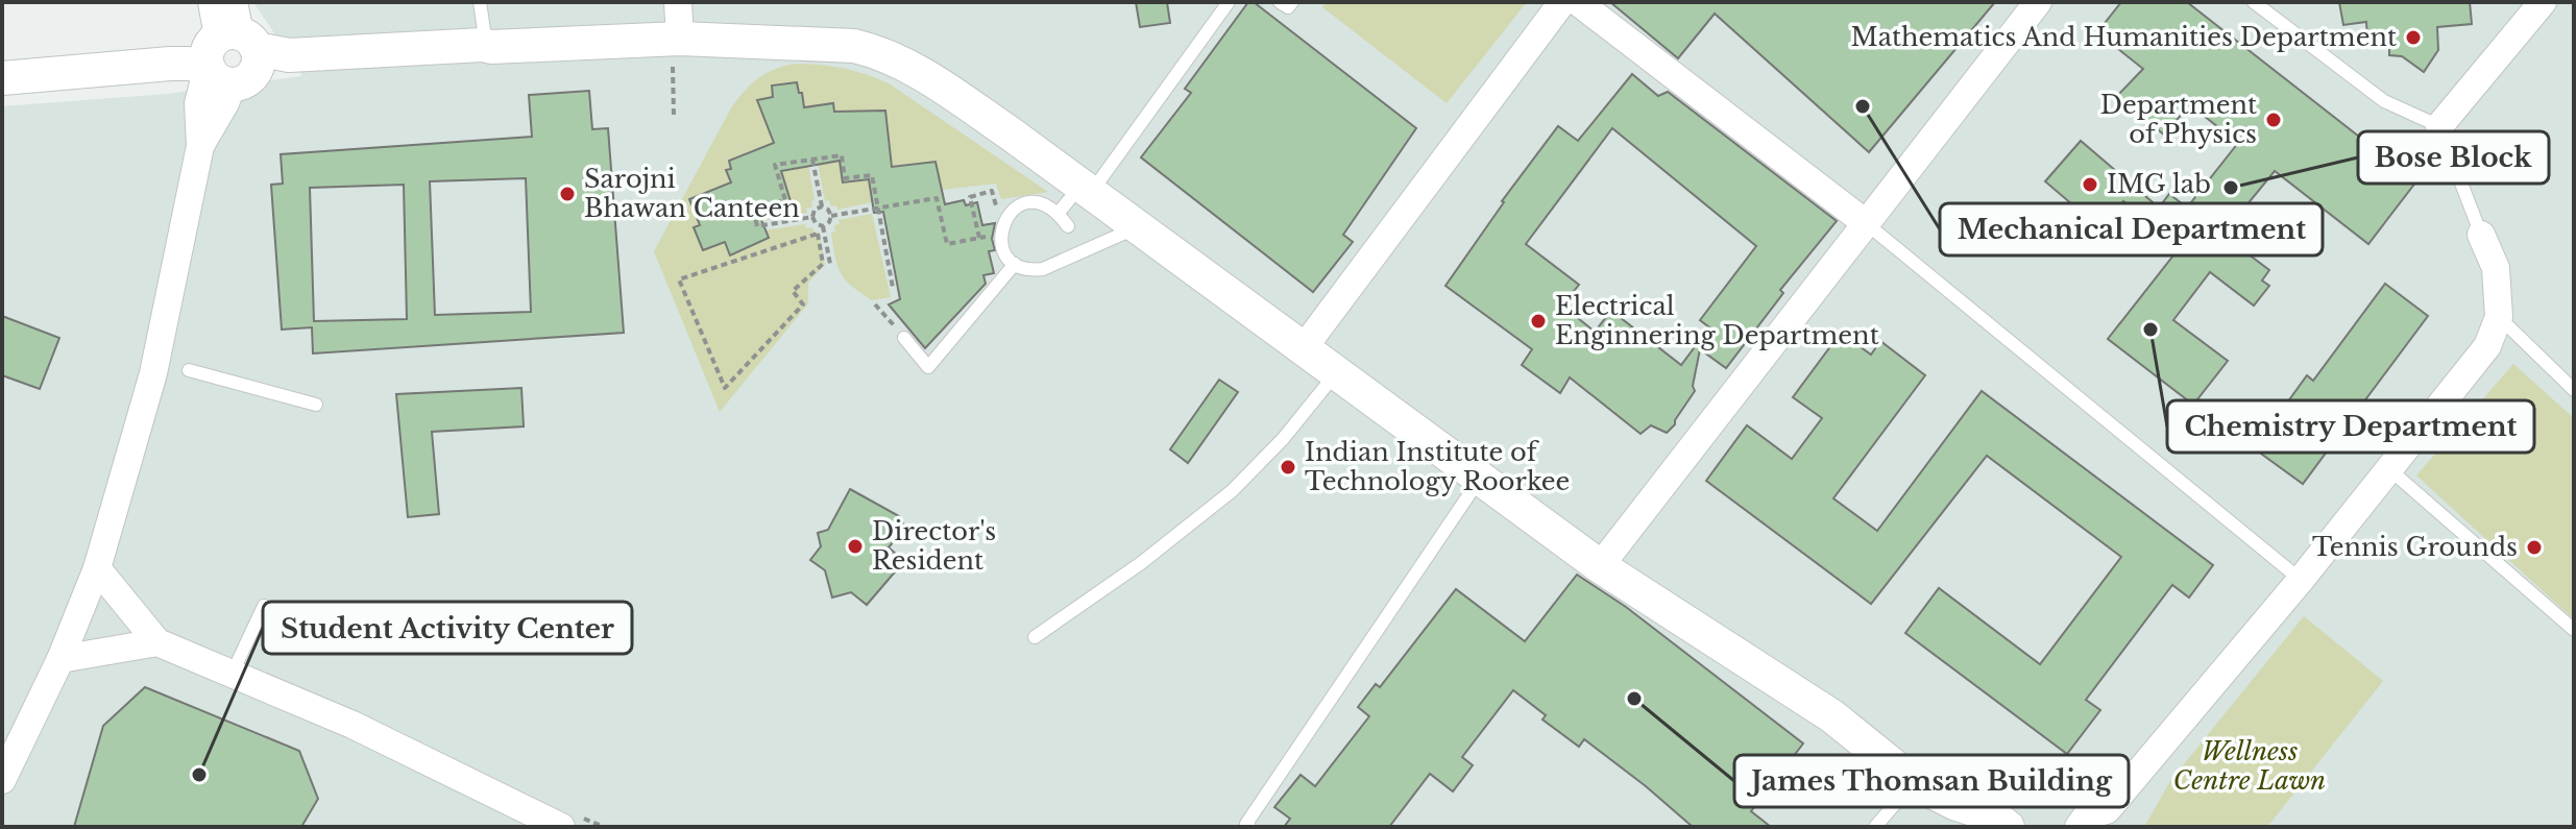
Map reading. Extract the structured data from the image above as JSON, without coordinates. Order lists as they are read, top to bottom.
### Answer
{
  "parks": ["Wellness Centre Lawn"],
  "places": [
    "Mathematics And Humanities Department",
    "Mechanical Department",
    "Department of Physics",
    "IMG lab",
    "Bose Block",
    "Sarojni Bhawan Canteen",
    "Electrical Enginnering Department",
    "Chemistry Department",
    "Indian Institute of Technology Roorkee",
    "Director's Resident",
    "Tennis Grounds",
    "James Thomsan Building",
    "Student Activity Center"
  ]
}
